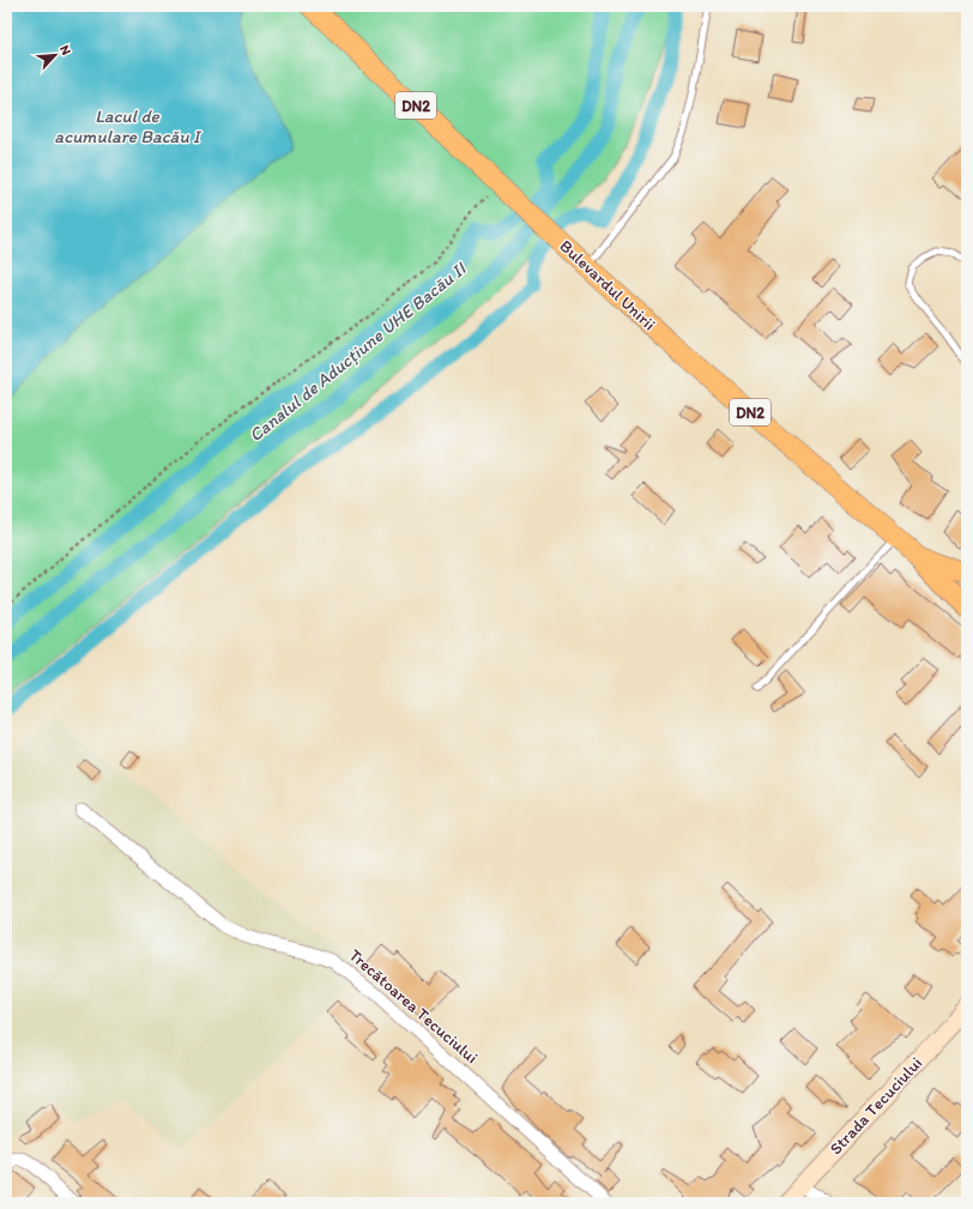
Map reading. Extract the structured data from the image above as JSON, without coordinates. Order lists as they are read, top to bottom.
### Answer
{
  "streets": {
    "main road": ["DN2", "Bulevardul Unirii", "Strada Tecuciului"],
    "street": ["Trecătoarea Tecuciului"]
  },
  "water": ["Lacul de acumulare Bacău I", "Canalul de Aducțiune UHE Bacău II"],
  "north": "top right"
}
